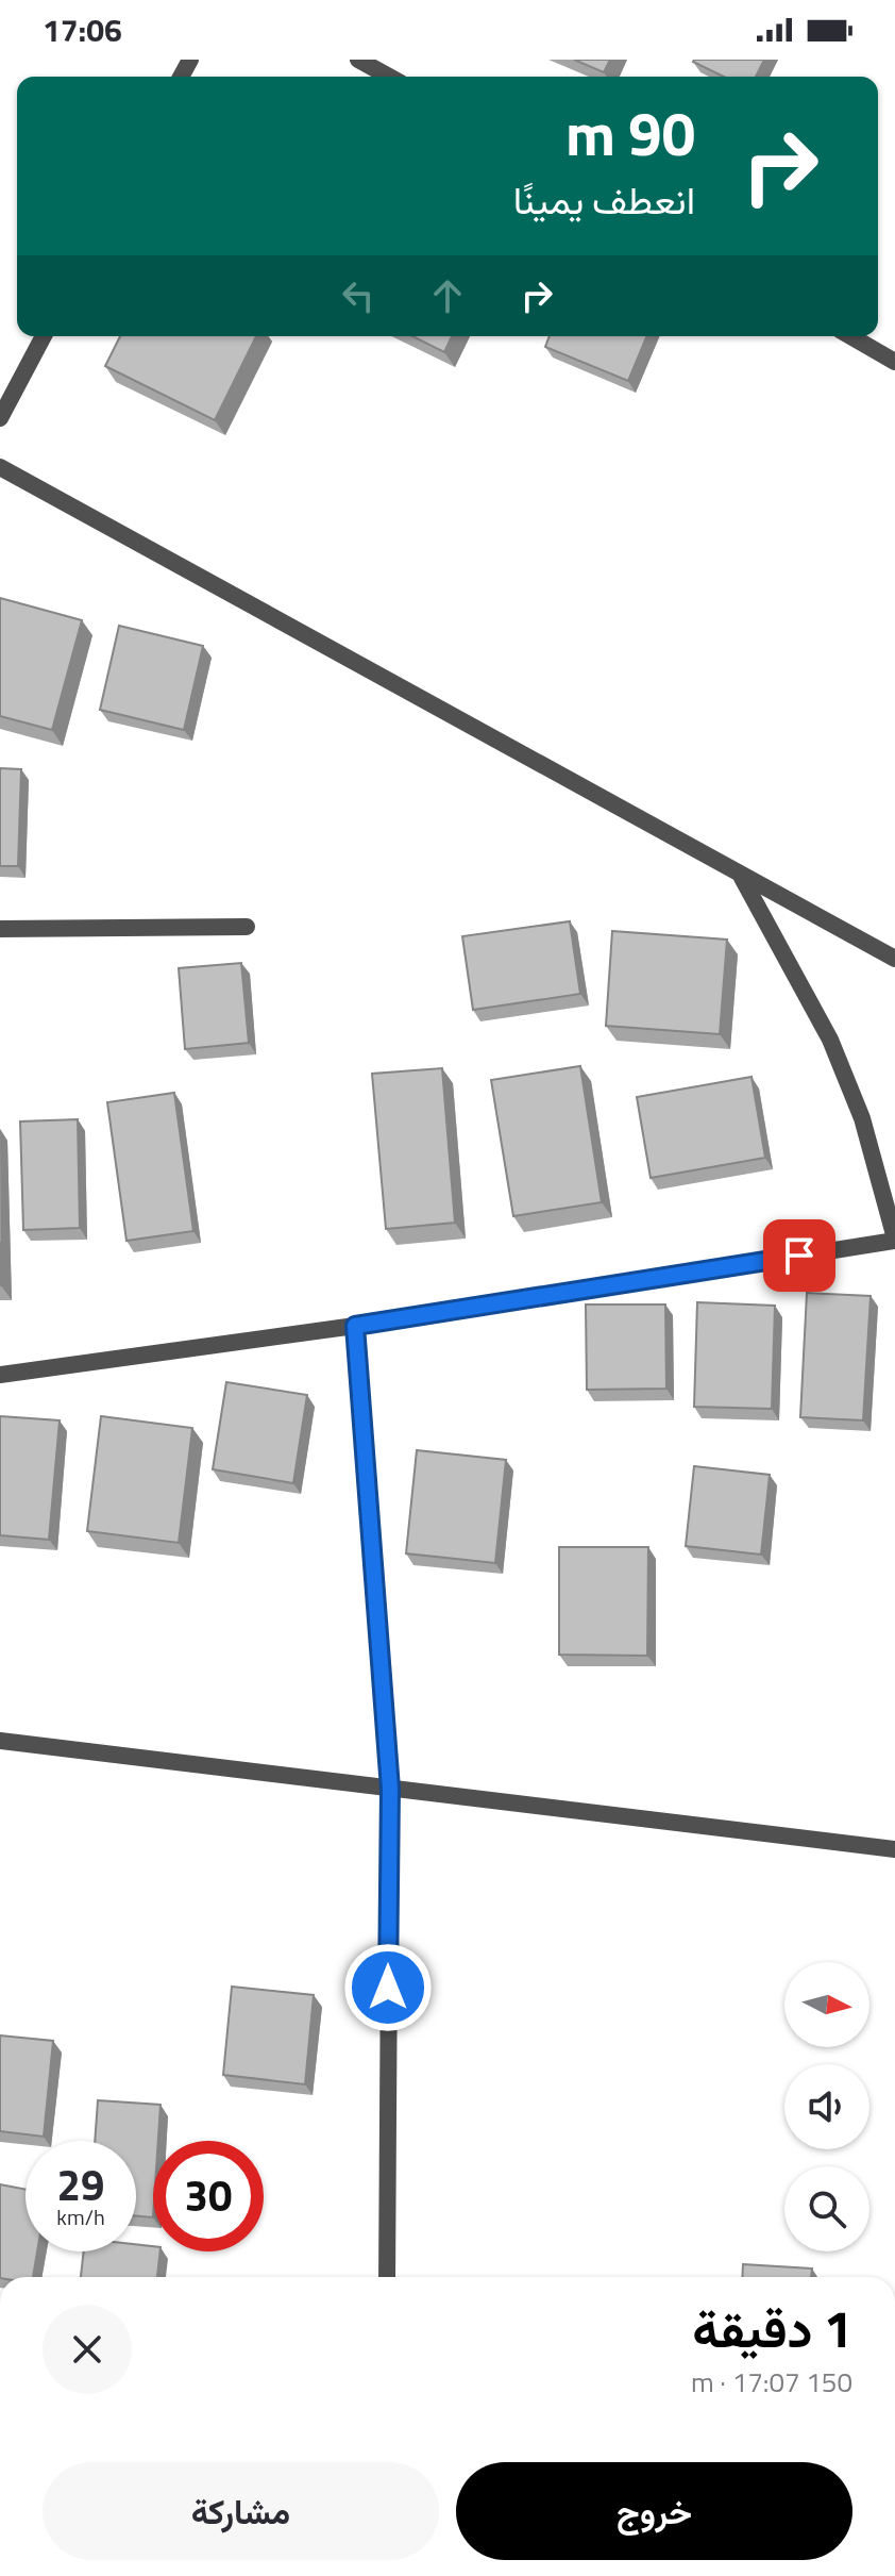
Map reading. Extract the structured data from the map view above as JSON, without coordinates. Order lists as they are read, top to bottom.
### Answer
{
  "north": "right",
  "page": {
    "status": "17:06",
    "turn": ["90 m", "انعطف يمينًا"],
    "speed": "29 km/h",
    "limit": "30",
    "heading": ["1 دقيقة", "150 m · 17:07"],
    "buttons": ["خروج", "مشاركة"]
  }
}
